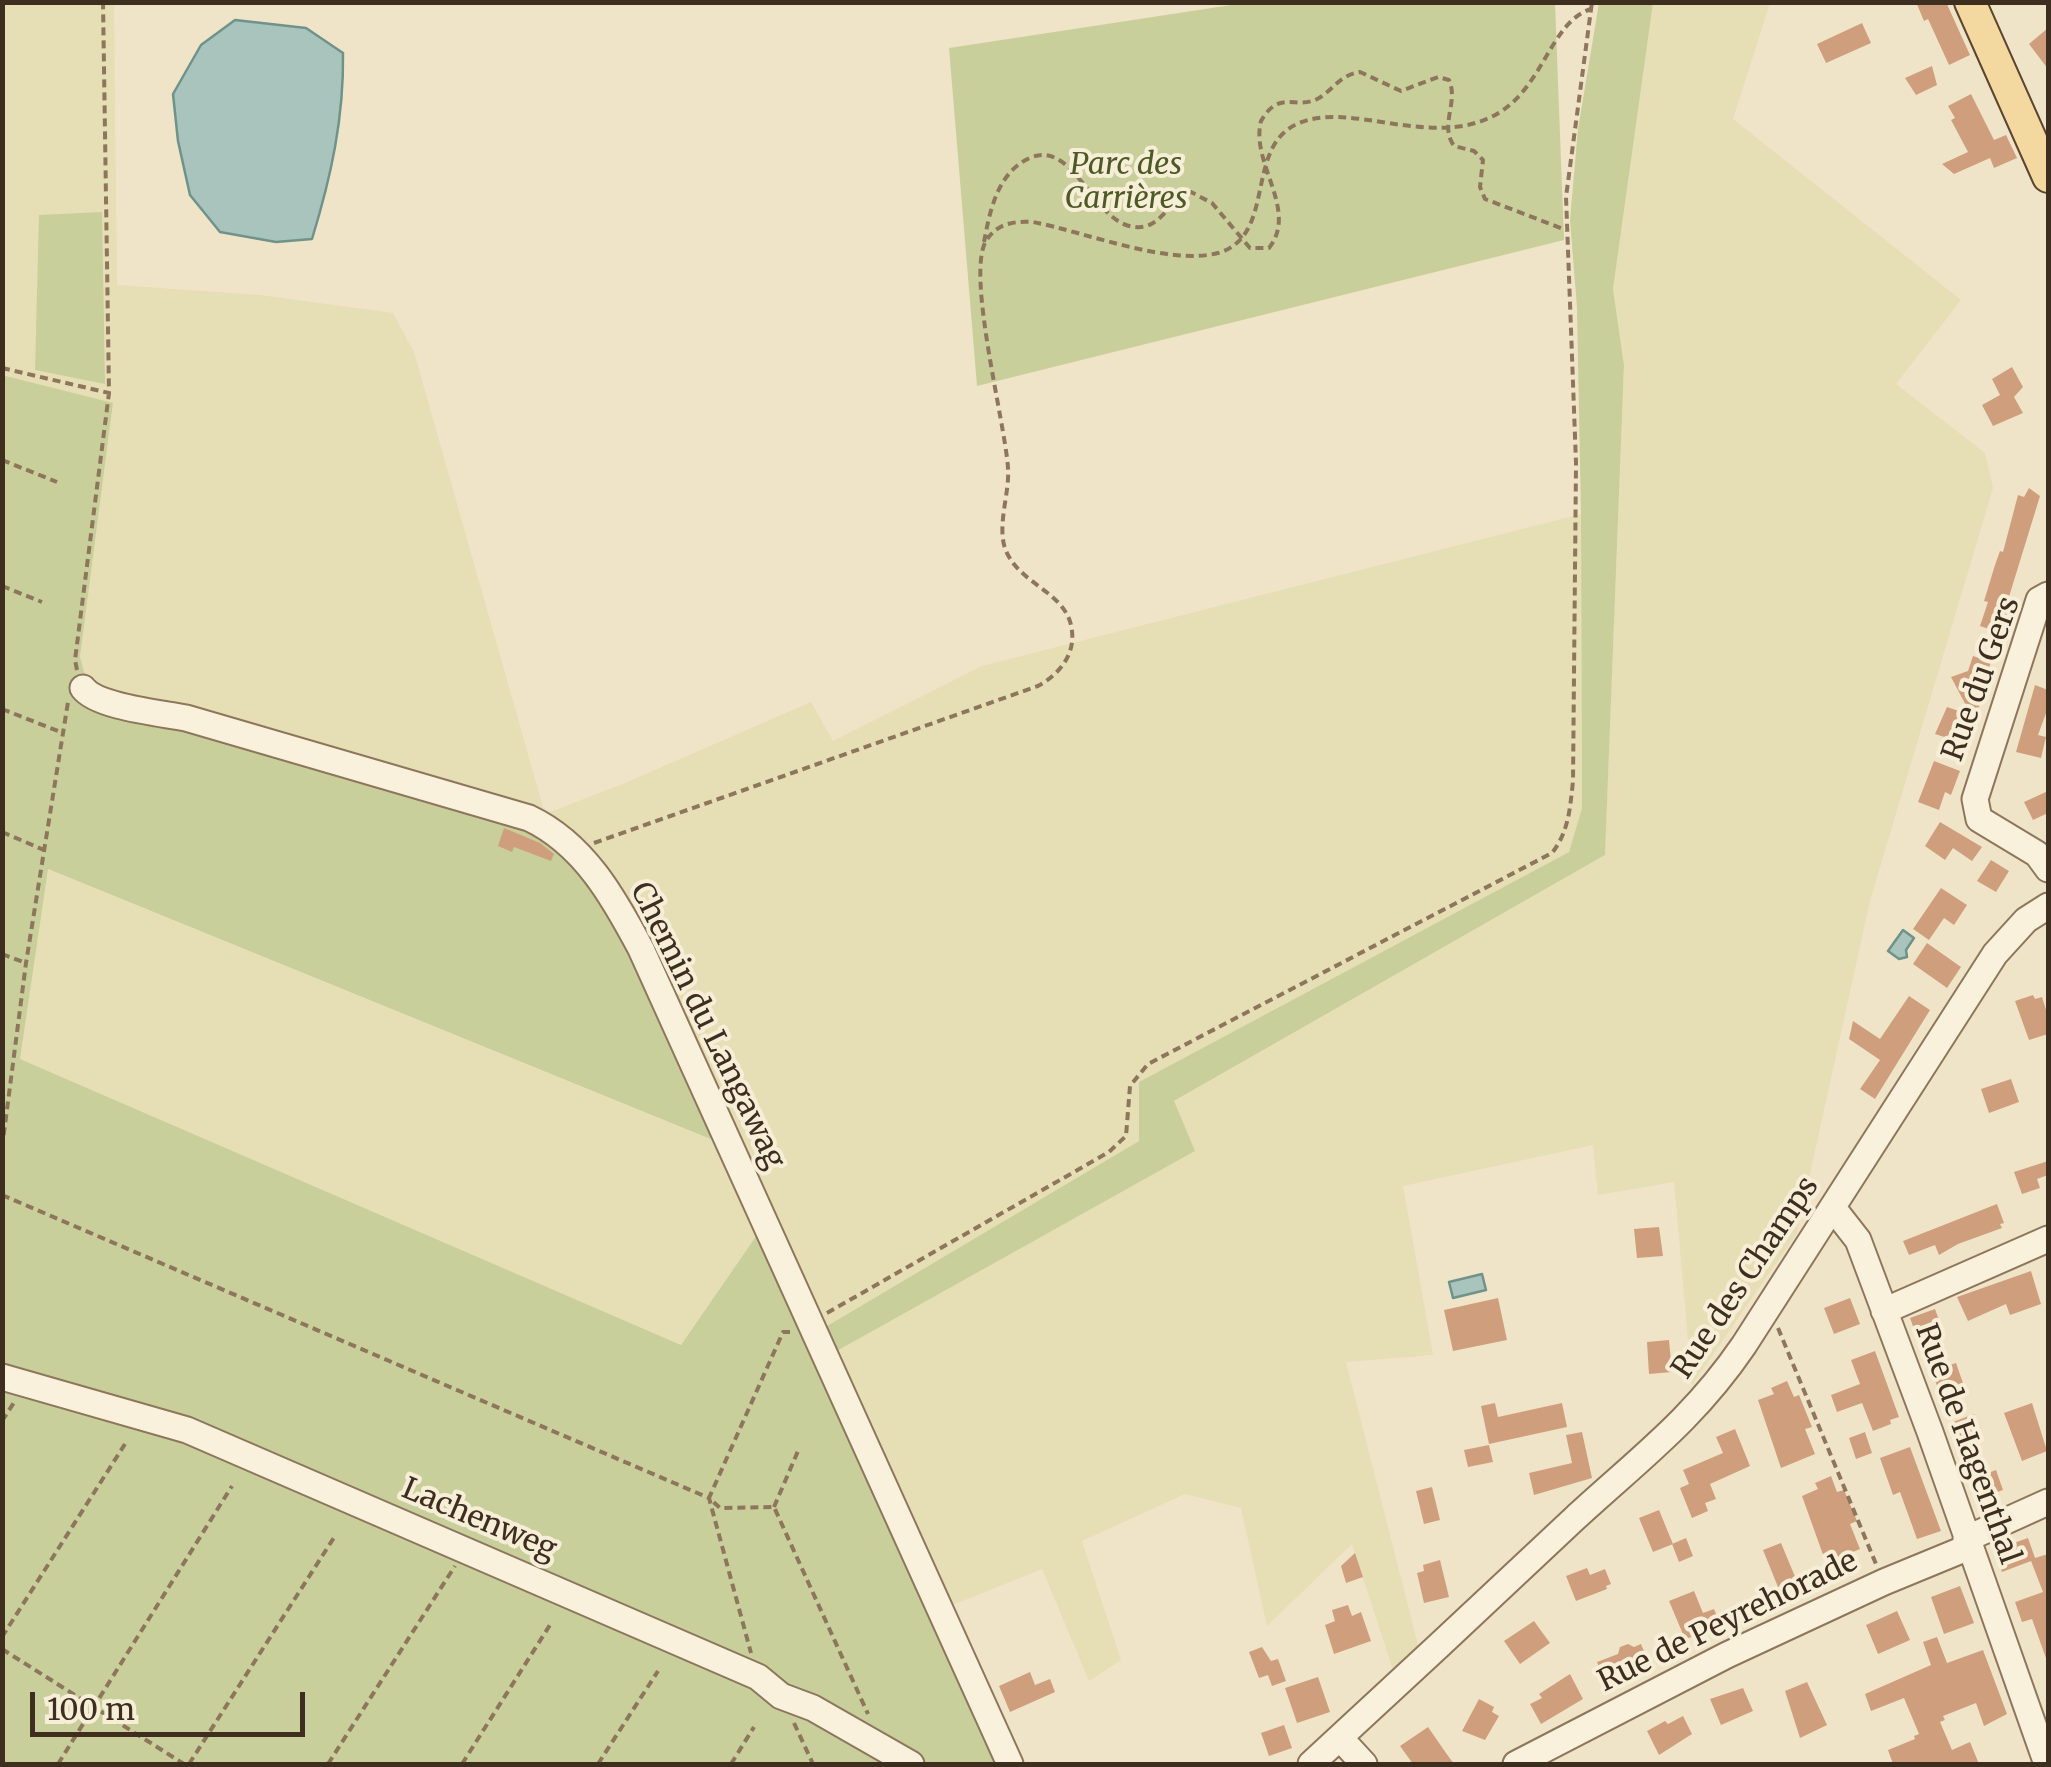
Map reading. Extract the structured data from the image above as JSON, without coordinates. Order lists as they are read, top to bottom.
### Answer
{
  "streets": {
    "street": [
      "Rue du Gers",
      "Chemin du Langawag",
      "Rue des Champs",
      "Rue de Hagenthal",
      "Lachenweg",
      "Rue de Peyrehorade"
    ]
  },
  "crossings": [
    ["Rue des Champs", "Rue de Hagenthal"],
    ["Rue de Hagenthal", "Rue de Peyrehorade"]
  ],
  "parks": ["Parc des Carrières"],
  "scale_bar": "100 m"
}
